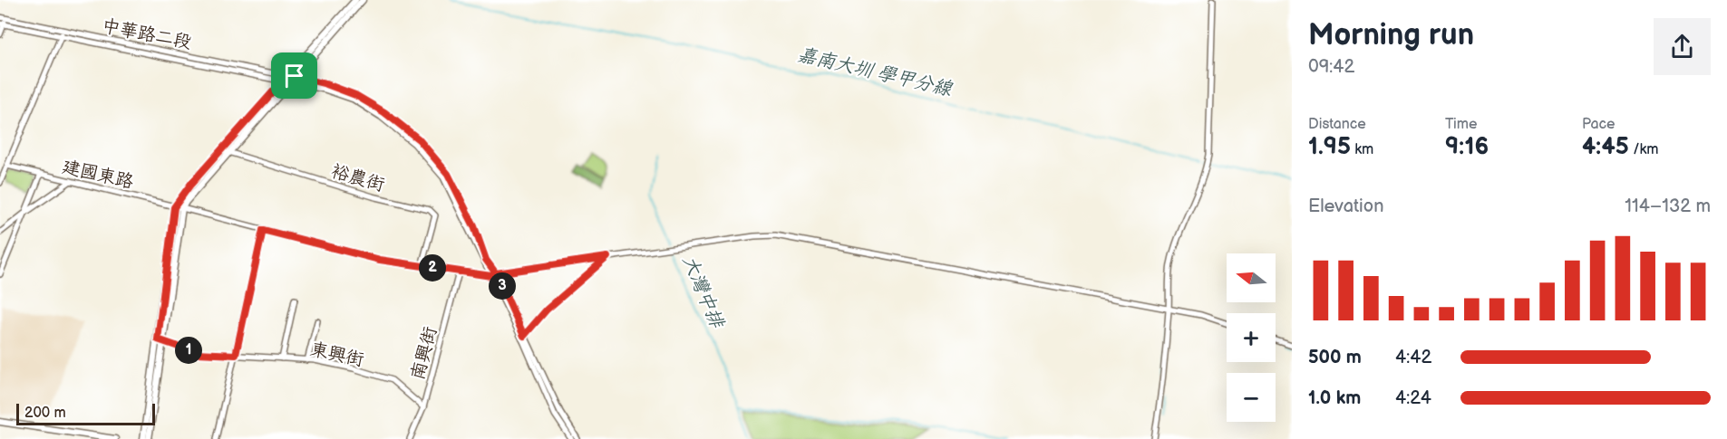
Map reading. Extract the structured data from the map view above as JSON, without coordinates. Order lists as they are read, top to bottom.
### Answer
{
  "streets": {
    "street": [
      "中華路二段",
      "建國東路",
      "裕農街",
      "南興街",
      "東興街"
    ]
  },
  "crossings": [
    ["中華路二段", "建國東路"],
    ["建國東路", "裕農街"],
    ["建國東路", "南興街"],
    ["南興街", "東興街"]
  ],
  "water": ["嘉南大圳 學甲分線", "大灣中排"],
  "scale_bar": "200 m",
  "north": "left",
  "page": {
    "heading": ["Morning run", "09:42"],
    "stats": [
      ["Distance", "1.95 km"],
      ["Time", "9:16"],
      ["Pace", "4:45 /km"]
    ],
    "chart": ["Elevation", "114–132 m"],
    "map_buttons": ["+", "−"],
    "pins": ["2", "3", "1"],
    "list": [
      {
        "name": "500 m",
        "note": "4:42"
      },
      {
        "name": "1.0 km",
        "note": "4:24"
      }
    ],
    "scale": "200 m"
  }
}
